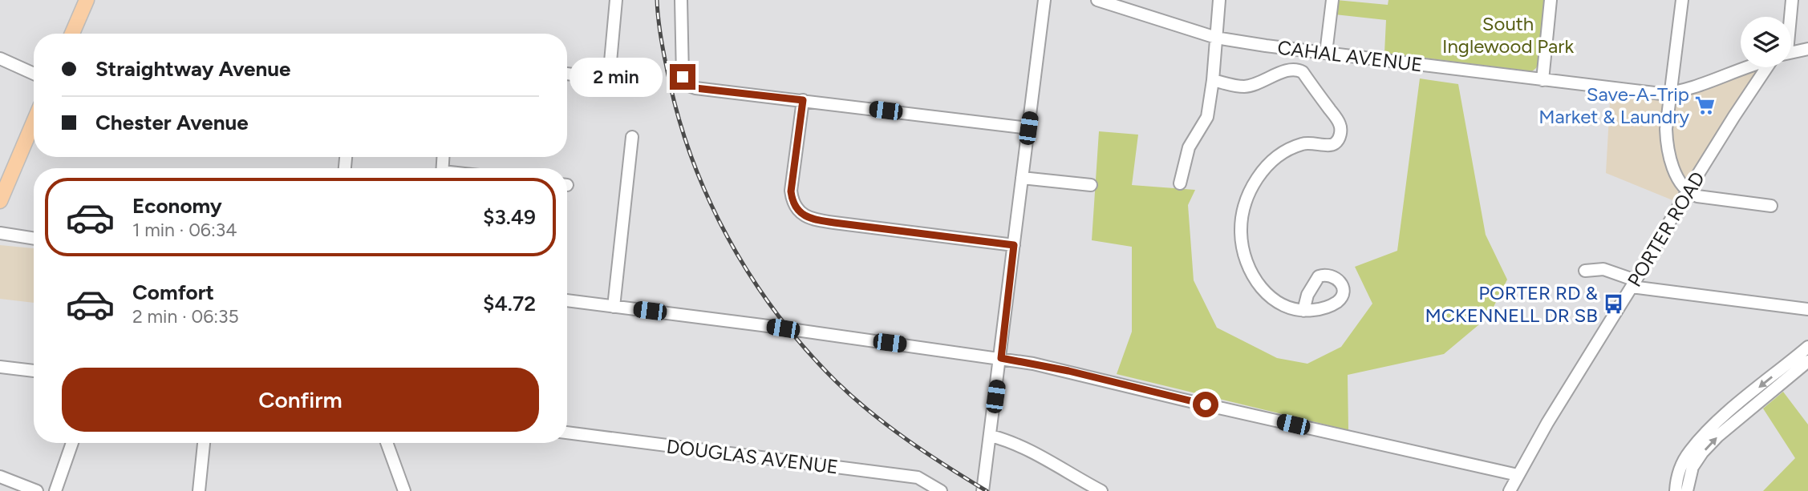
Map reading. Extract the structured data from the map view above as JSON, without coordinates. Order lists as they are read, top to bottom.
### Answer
{
  "streets": {
    "street": ["CAHAL AVENUE", "PORTER ROAD", "DOUGLAS AVENUE"]
  },
  "parks": ["South Inglewood Park"],
  "places": {
    "supermarket": ["Save-A-Trip Market & Laundry"],
    "bus stop": ["PORTER RD & MCKENNELL DR SB"]
  },
  "page": {
    "banner": ["Straightway Avenue", "Chester Avenue"],
    "bubble": "2 min",
    "list": [
      {
        "name": "Economy",
        "note": "1 min · 06:34",
        "value": "$3.49"
      },
      {
        "name": "Comfort",
        "note": "2 min · 06:35",
        "value": "$4.72"
      }
    ],
    "buttons": "Confirm"
  }
}
